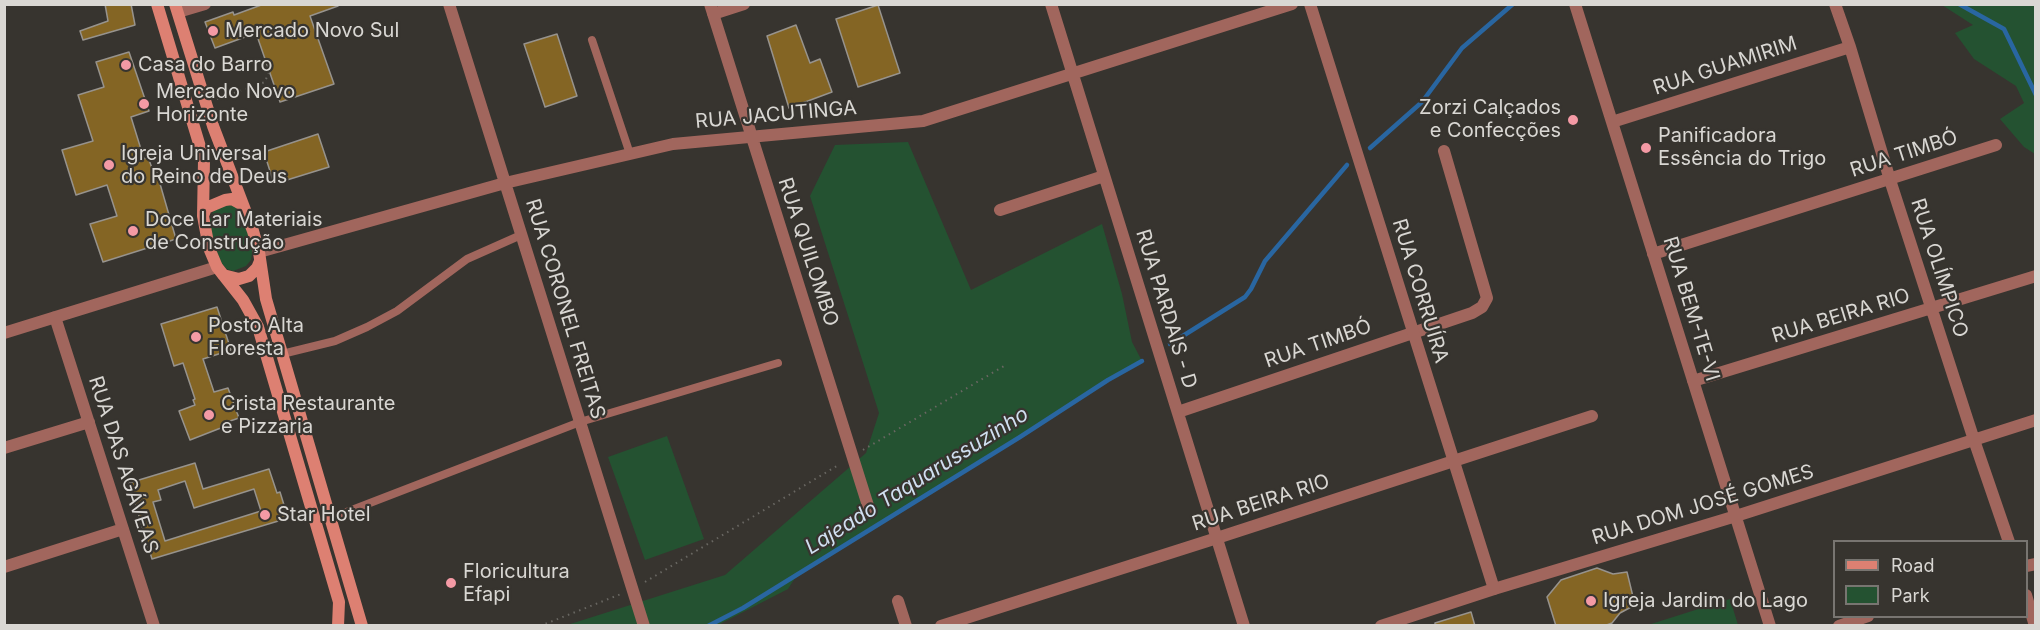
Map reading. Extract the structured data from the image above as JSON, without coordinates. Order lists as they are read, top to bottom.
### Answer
{
  "streets": {
    "street": [
      "RUA GUAMIRIM",
      "RUA JACUTINGA",
      "RUA TIMBÓ",
      "RUA QUILOMBO",
      "RUA OLÍMPICO",
      "RUA CORRUÍRA",
      "RUA CORONEL FREITAS",
      "RUA PARDAIS - D",
      "RUA BEM-TE-VI",
      "RUA BEIRA RIO",
      "RUA DAS AGÁVEAS",
      "RUA DOM JOSÉ GOMES"
    ]
  },
  "crossings": [
    ["RUA GUAMIRIM", "RUA OLÍMPICO"],
    ["RUA GUAMIRIM", "RUA BEM-TE-VI"],
    ["RUA JACUTINGA", "RUA QUILOMBO"],
    ["RUA JACUTINGA", "RUA CORONEL FREITAS"],
    ["RUA JACUTINGA", "RUA PARDAIS - D"],
    ["RUA TIMBÓ", "RUA OLÍMPICO"],
    ["RUA TIMBÓ", "RUA CORRUÍRA"],
    ["RUA TIMBÓ", "RUA PARDAIS - D"],
    ["RUA TIMBÓ", "RUA BEM-TE-VI"],
    ["RUA OLÍMPICO", "RUA BEIRA RIO"],
    ["RUA OLÍMPICO", "RUA DOM JOSÉ GOMES"],
    ["RUA CORRUÍRA", "RUA BEIRA RIO"],
    ["RUA CORRUÍRA", "RUA DOM JOSÉ GOMES"],
    ["RUA PARDAIS - D", "RUA BEIRA RIO"],
    ["RUA BEM-TE-VI", "RUA BEIRA RIO"],
    ["RUA BEM-TE-VI", "RUA DOM JOSÉ GOMES"]
  ],
  "water": ["Lajeado Taquarussuzinho"],
  "places": [
    "Mercado Novo Sul",
    "Casa do Barro",
    "Mercado Novo Horizonte",
    "Zorzi Calçados e Confecções",
    "Panificadora Essência do Trigo",
    "Igreja Universal do Reino de Deus",
    "Doce Lar Materiais de Construção",
    "Posto Alta Floresta",
    "Crista Restaurante e Pizzaria",
    "Star Hotel",
    "Floricultura Efapi",
    "Igreja Jardim do Lago"
  ],
  "legend": ["Road", "Park"]
}
